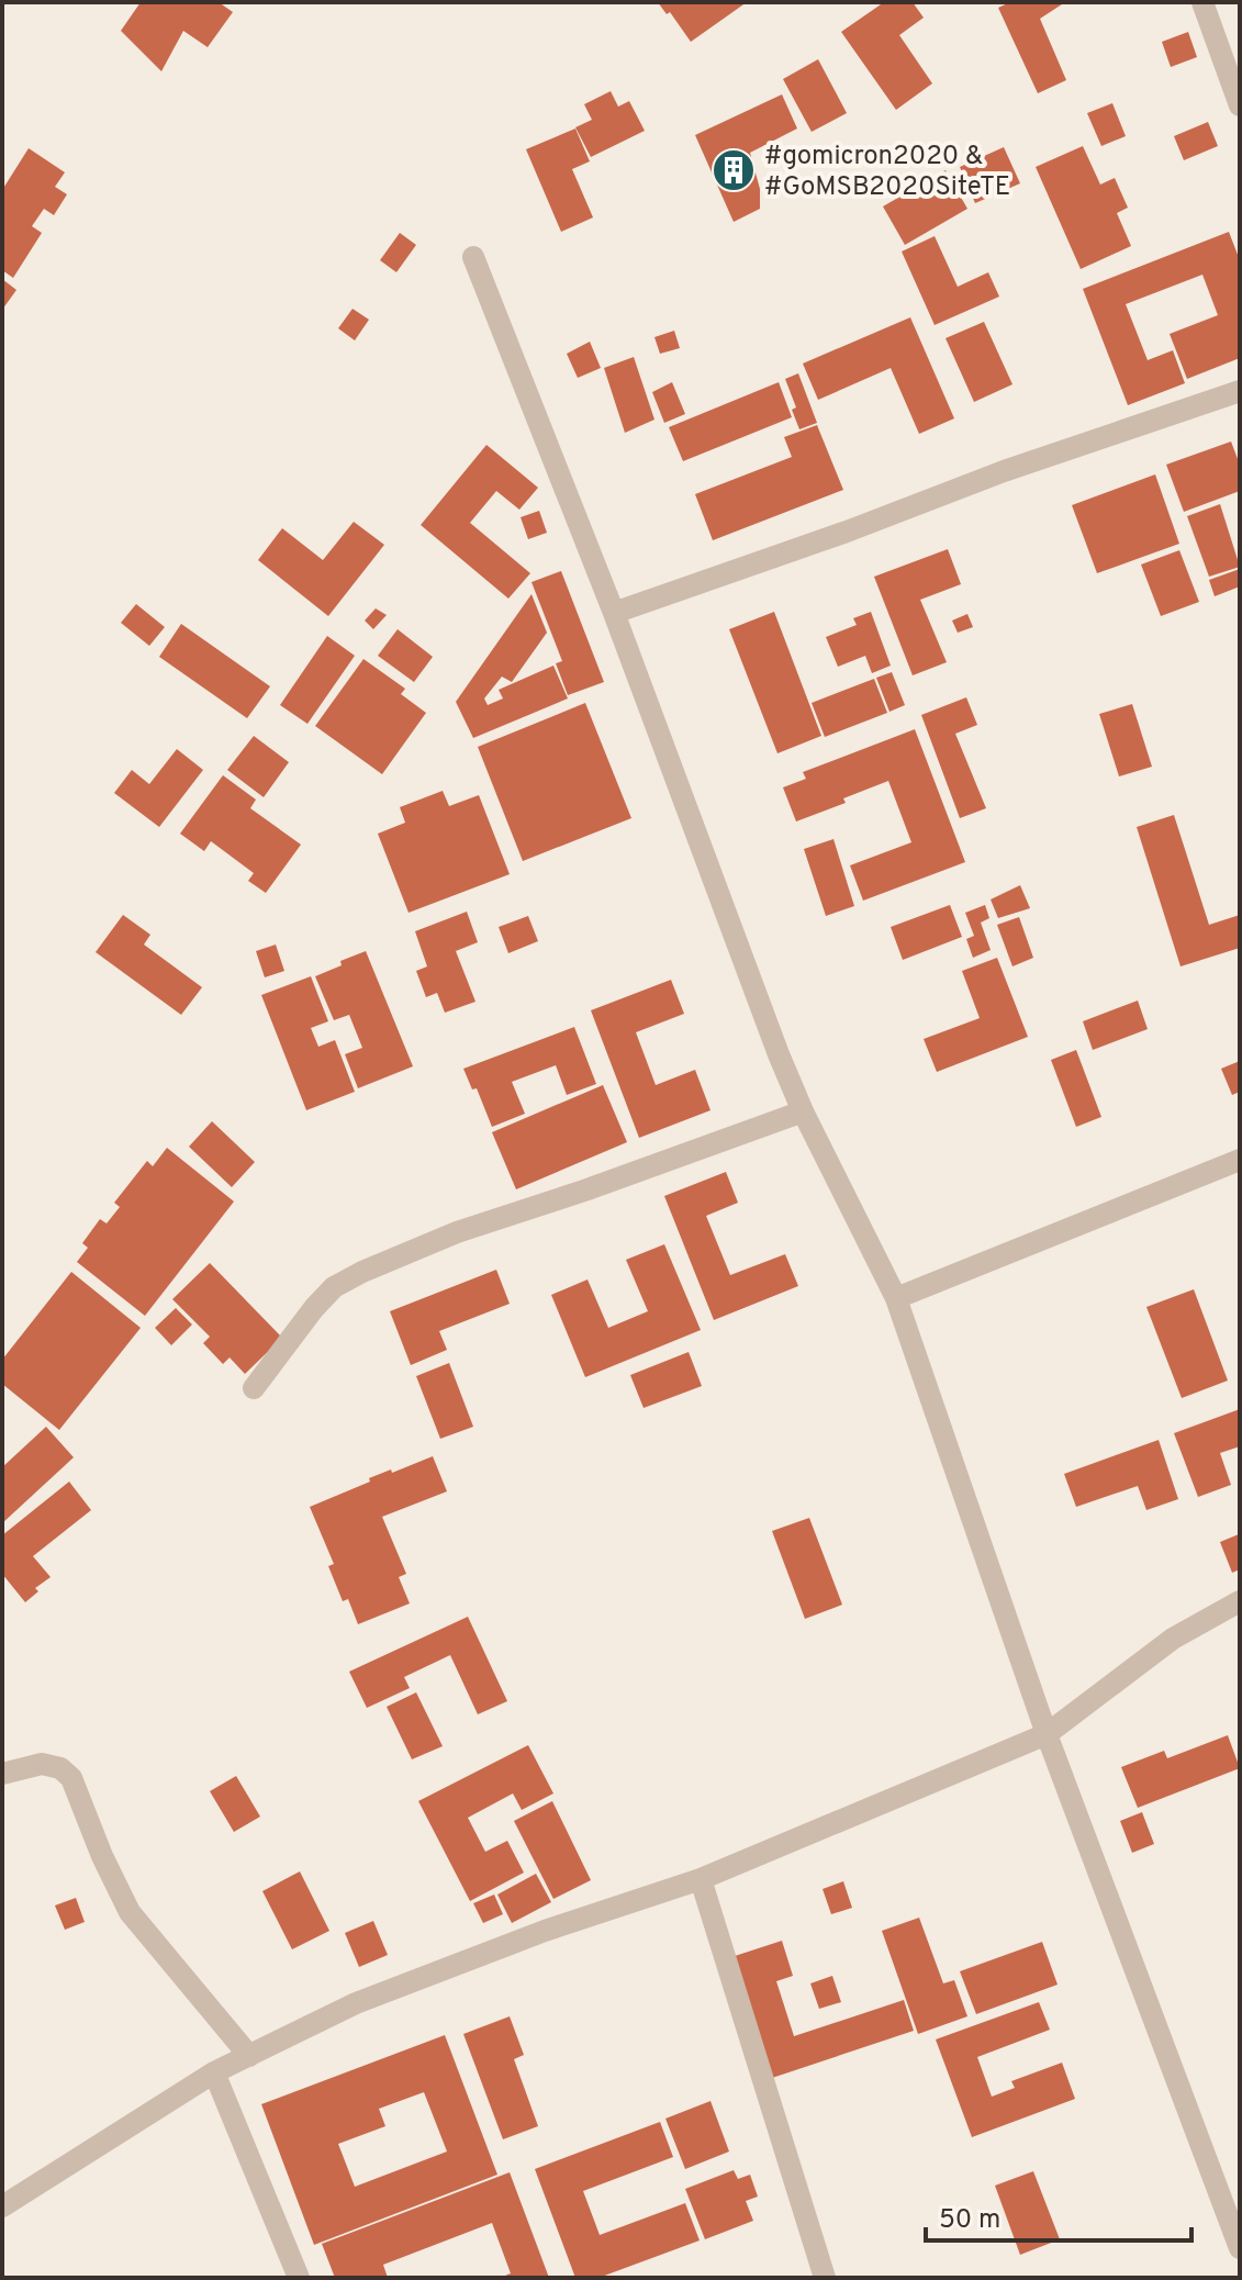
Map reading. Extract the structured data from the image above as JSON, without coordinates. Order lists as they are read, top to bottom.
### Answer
{
  "places": {
    "building": ["#gomicron2020 & #GoMSB2020SiteTE"]
  },
  "scale_bar": "50 m"
}
